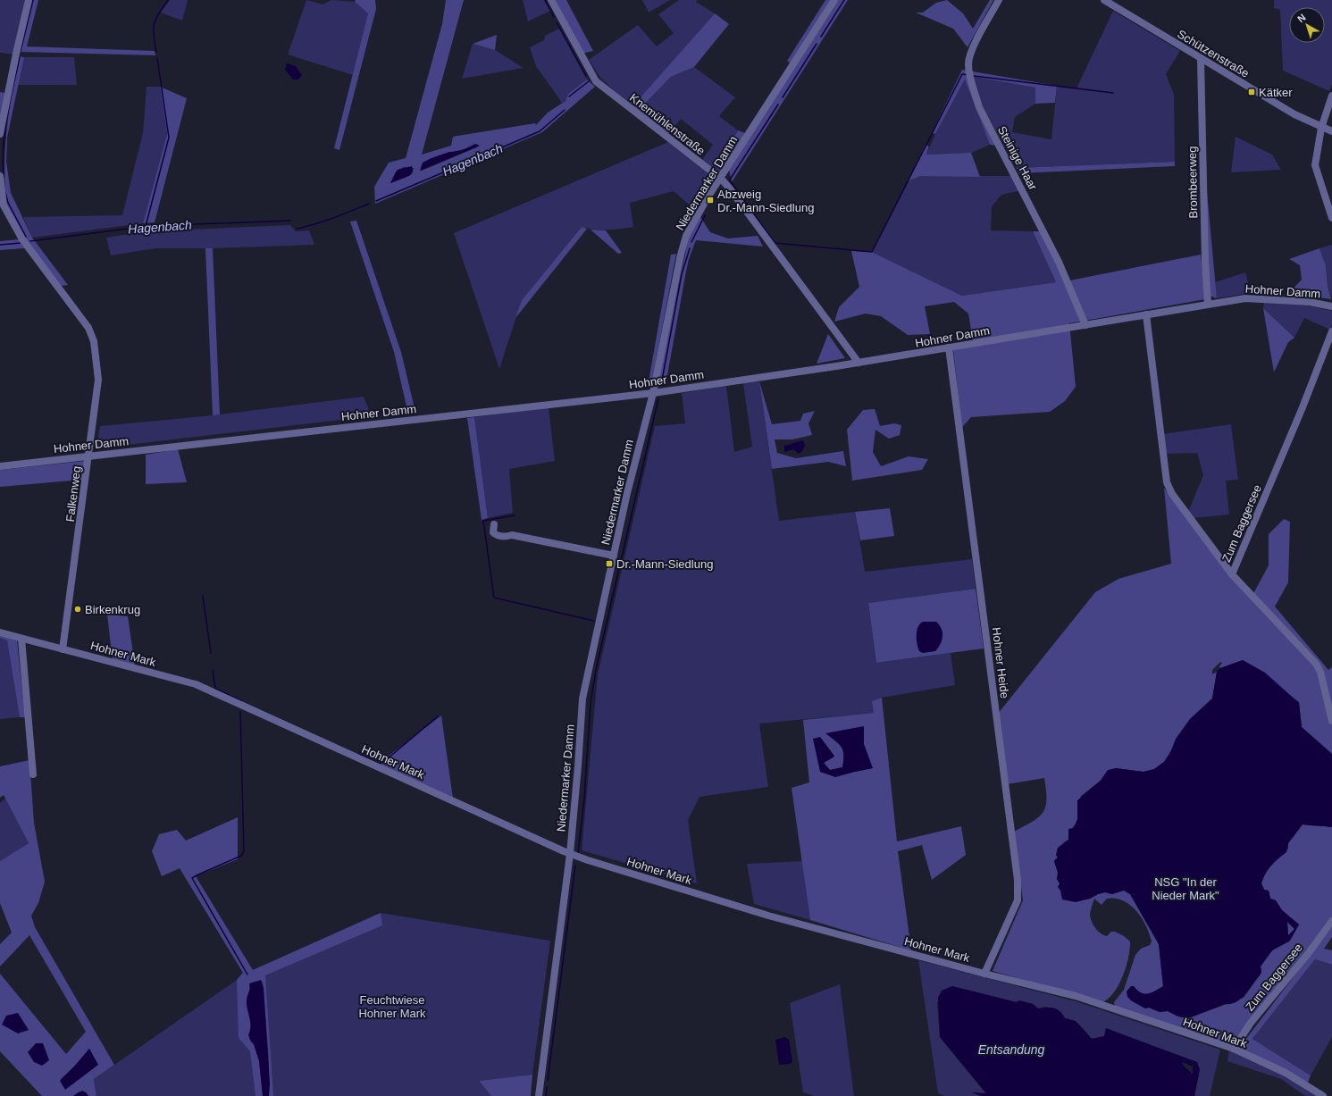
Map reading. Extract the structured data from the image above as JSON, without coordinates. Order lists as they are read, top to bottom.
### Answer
{
  "streets": {
    "street": [
      "Schützenstraße",
      "Knemühlenstraße",
      "Steinige Haar",
      "Brombeerweg",
      "Niedermarker Damm",
      "Hohner Damm",
      "Falkenweg",
      "Zum Baggersee",
      "Hohner Mark",
      "Hohner Heide"
    ]
  },
  "crossings": [
    ["Schützenstraße", "Brombeerweg"],
    ["Knemühlenstraße", "Niedermarker Damm"],
    ["Knemühlenstraße", "Hohner Damm"],
    ["Steinige Haar", "Hohner Damm"],
    ["Brombeerweg", "Hohner Damm"],
    ["Niedermarker Damm", "Hohner Damm"],
    ["Niedermarker Damm", "Hohner Mark"],
    ["Hohner Damm", "Falkenweg"],
    ["Hohner Damm", "Hohner Heide"],
    ["Falkenweg", "Hohner Mark"],
    ["Zum Baggersee", "Hohner Mark"],
    ["Hohner Mark", "Hohner Heide"]
  ],
  "water": ["Hagenbach", "Entsandung"],
  "parks": ["NSG \"In der Nieder Mark\"", "Feuchtwiese Hohner Mark"],
  "places": {
    "transit": ["Kätker", "Abzweig Dr.-Mann-Siedlung", "Dr.-Mann-Siedlung"],
    "other": ["Birkenkrug"]
  },
  "north": "top left"
}
